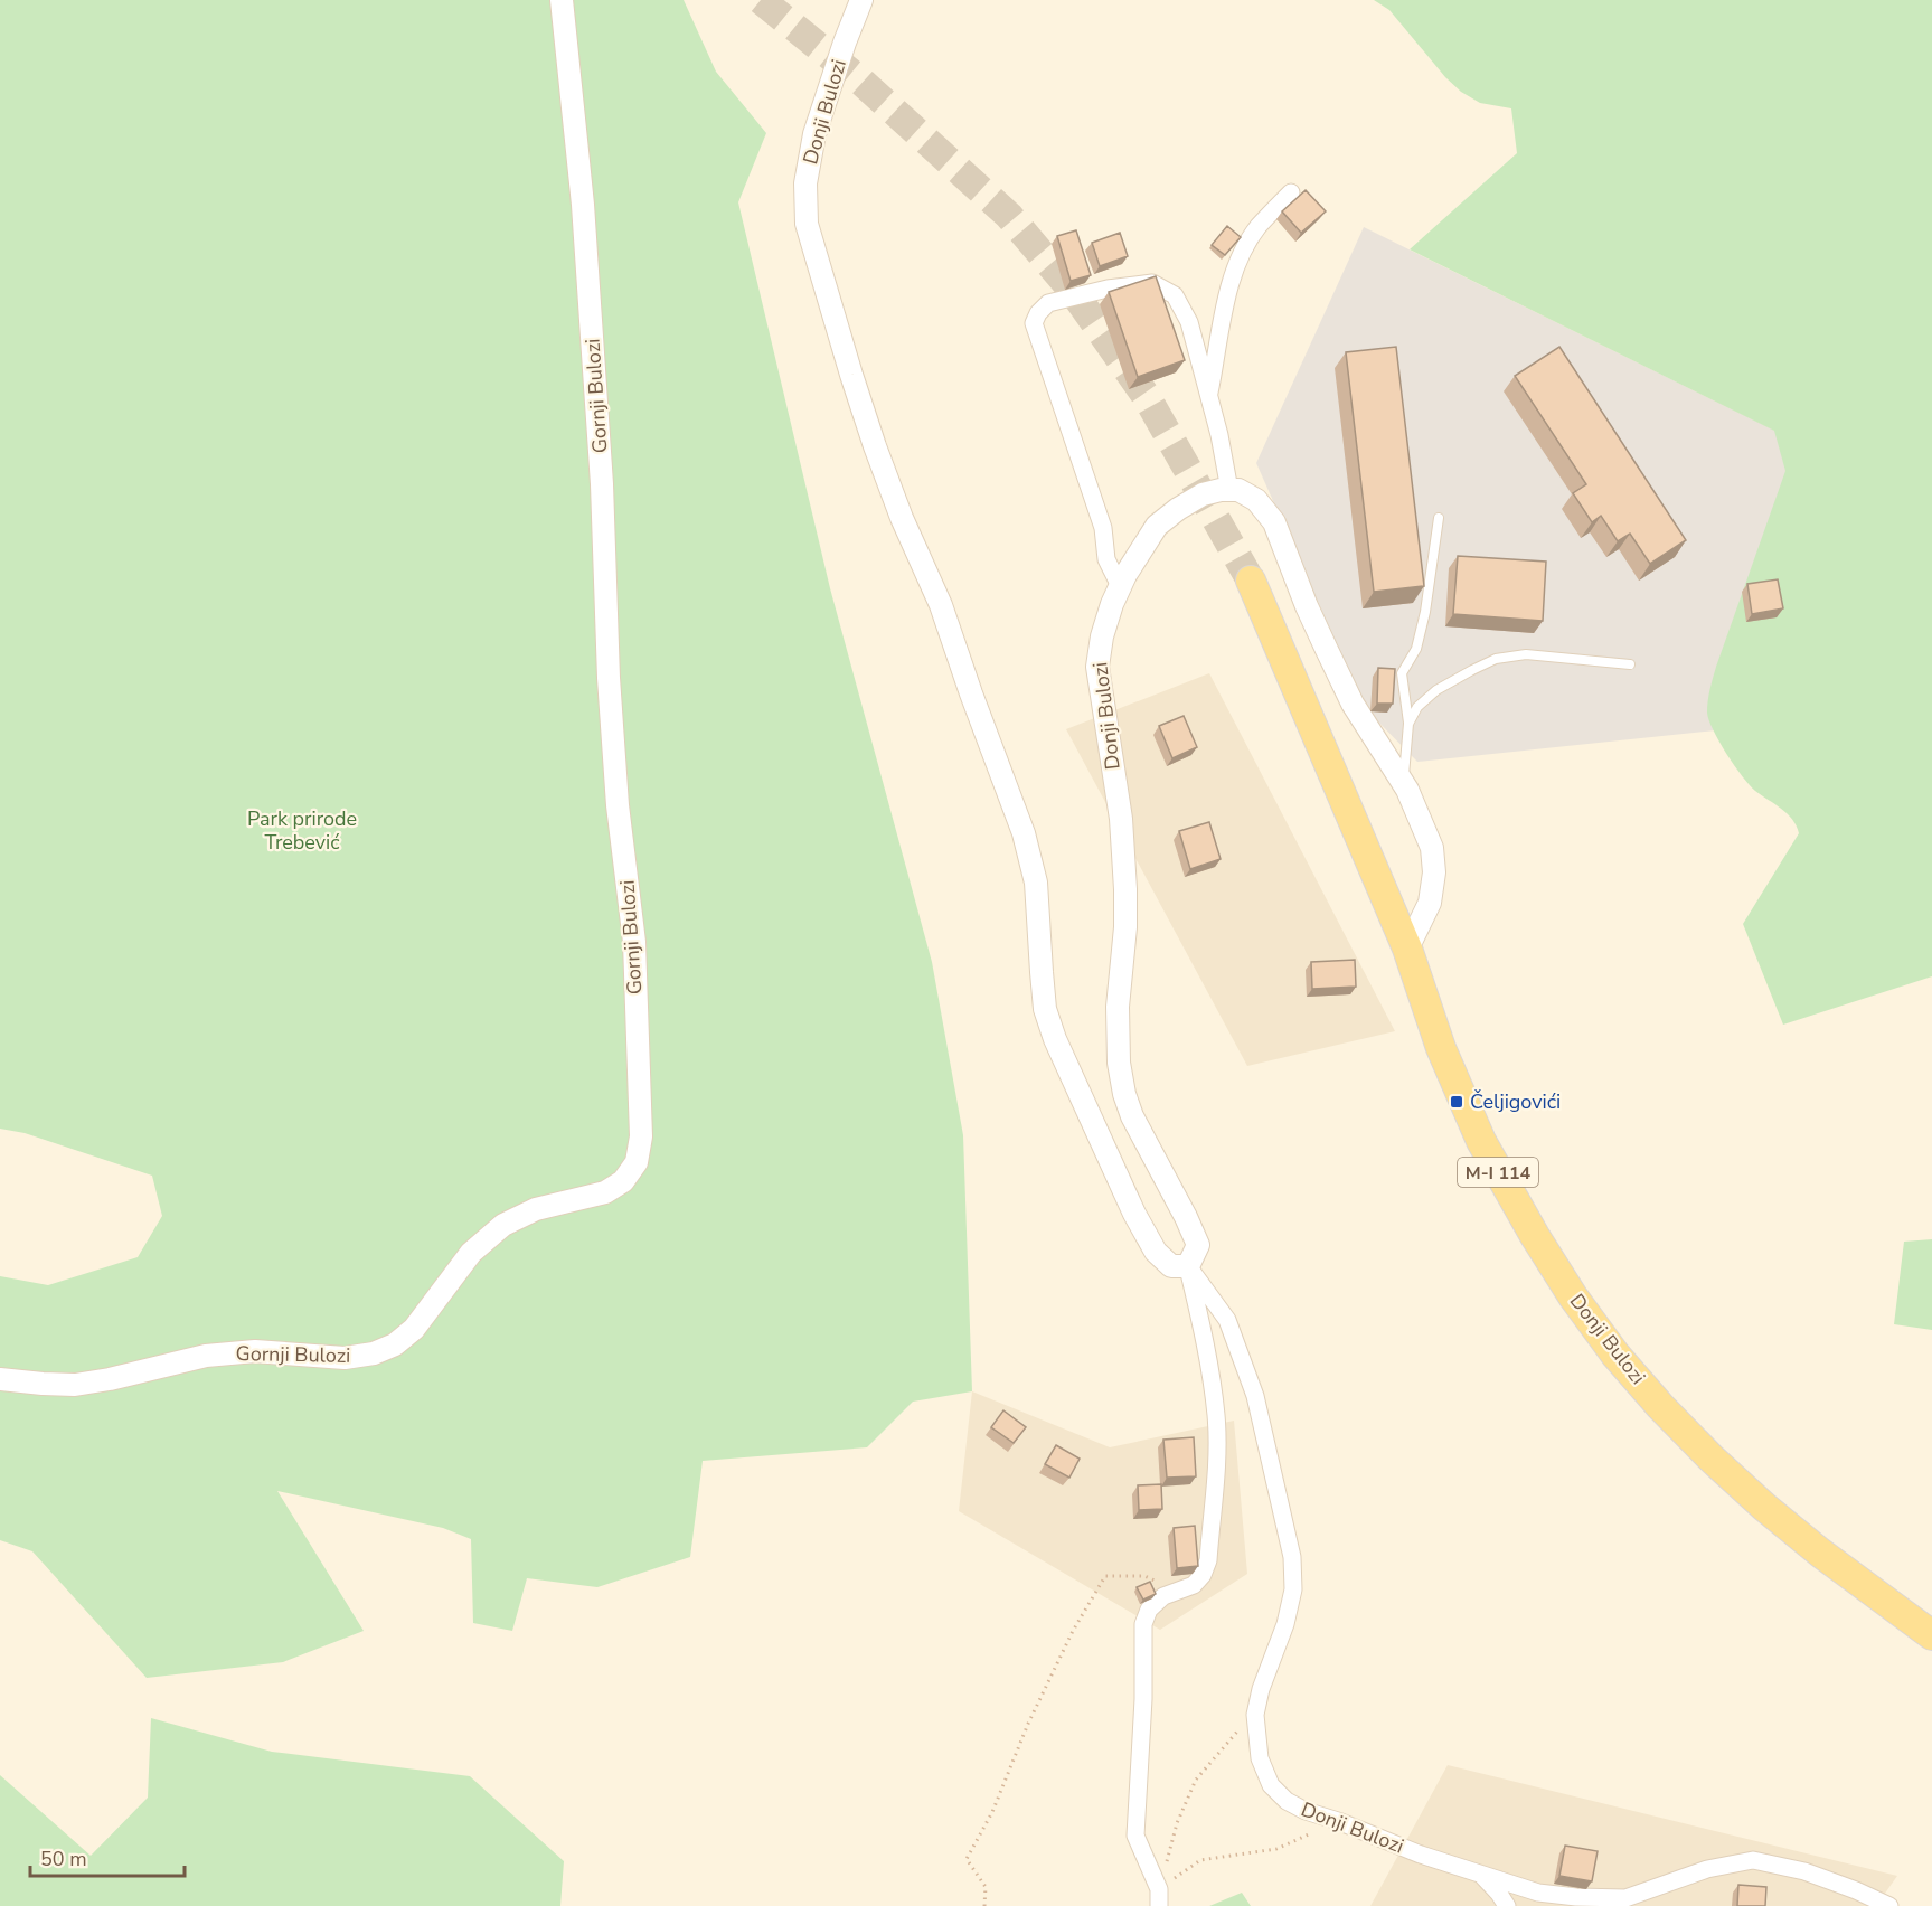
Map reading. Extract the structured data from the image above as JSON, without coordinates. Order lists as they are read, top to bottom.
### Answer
{
  "streets": {
    "main road": ["Donji Bulozi", "M-I 114"],
    "street": ["Gornji Bulozi"]
  },
  "parks": ["Park prirode Trebević"],
  "places": {
    "transit": ["Čeljigovići"]
  },
  "scale_bar": "50 m"
}
